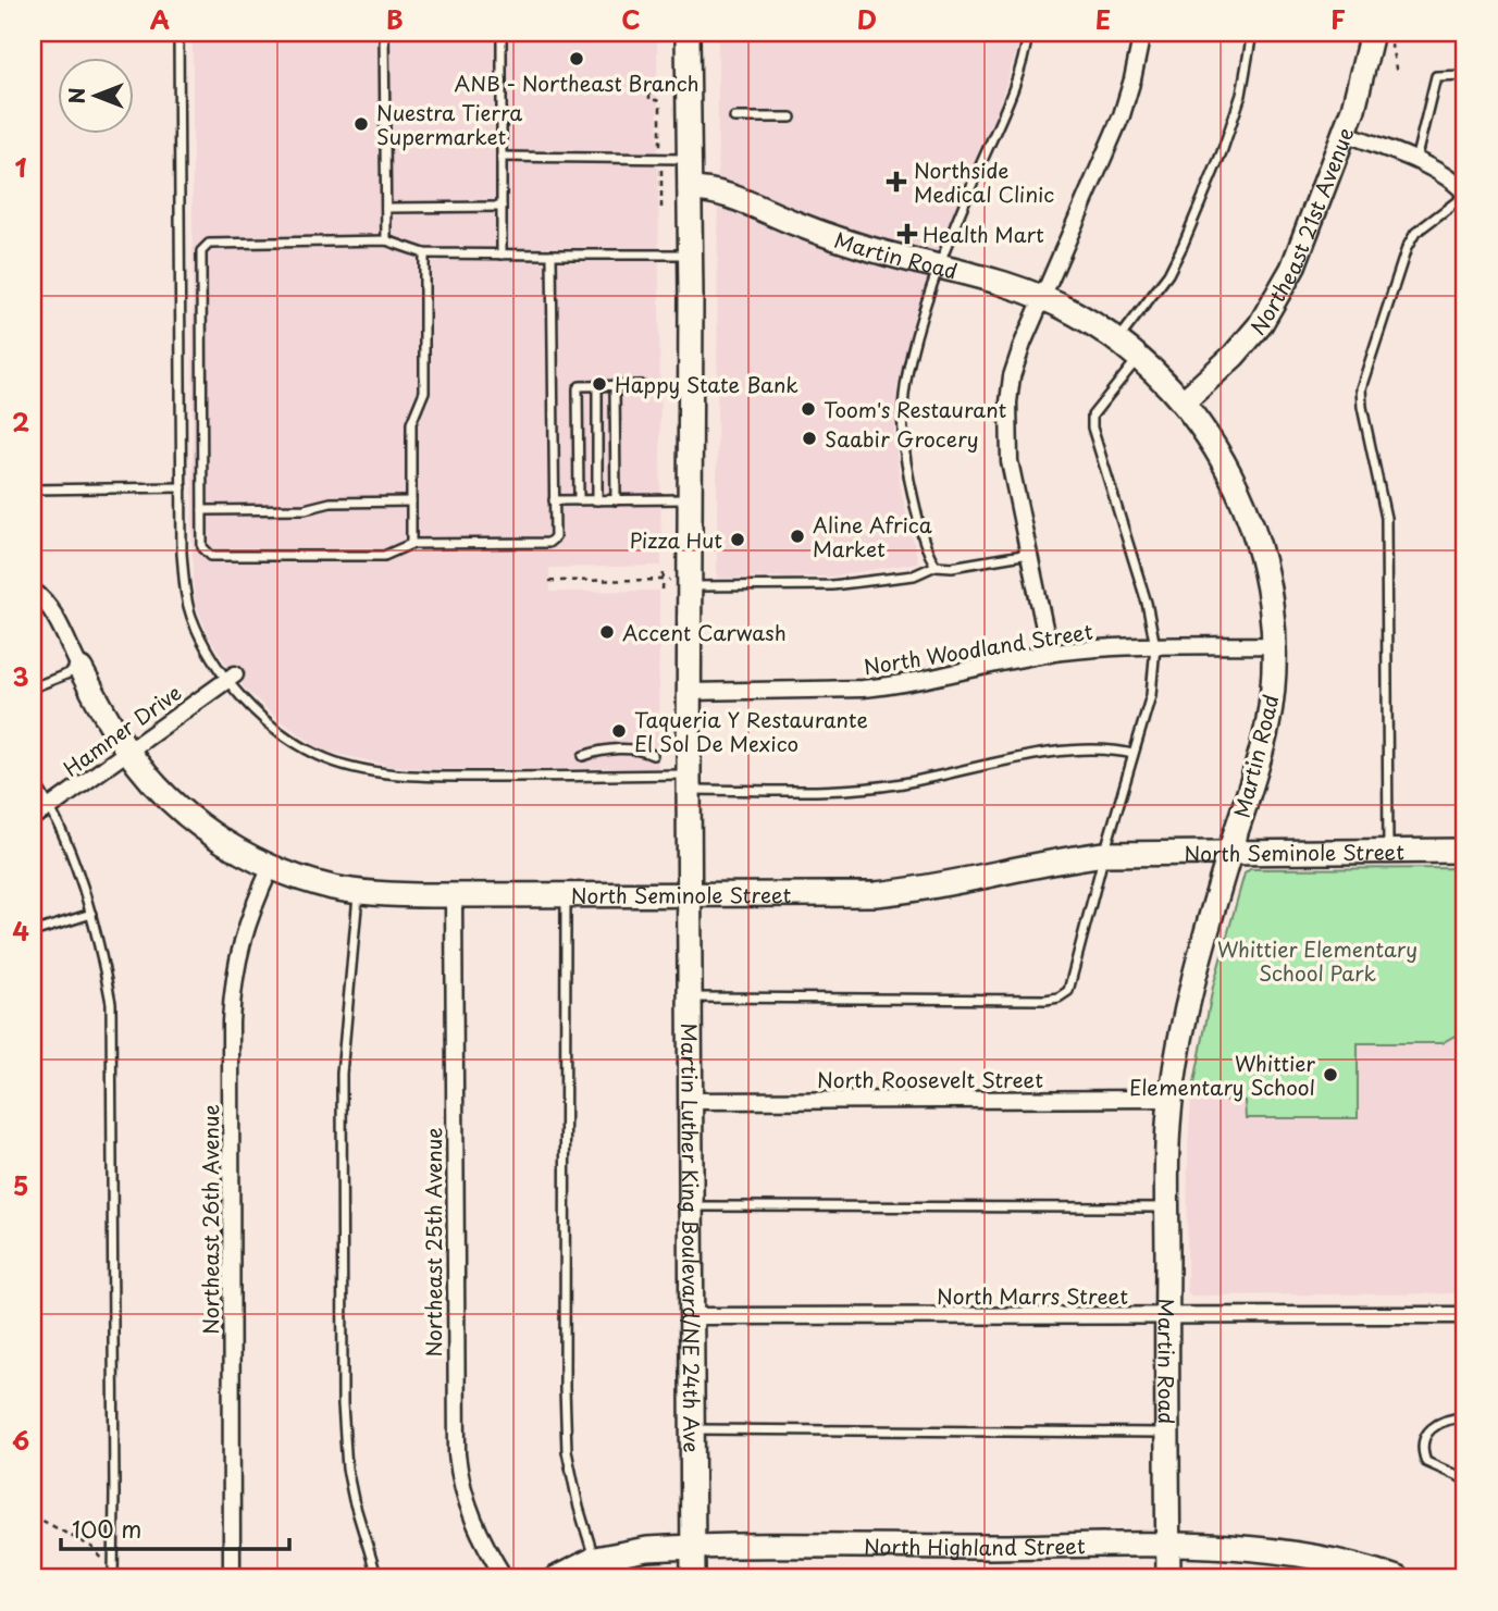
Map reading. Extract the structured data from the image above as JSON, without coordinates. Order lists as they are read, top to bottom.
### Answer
{
  "streets": {
    "street": [
      "Northeast 21st Avenue",
      "Martin Road",
      "North Woodland Street",
      "Hamner Drive",
      "North Seminole Street",
      "North Roosevelt Street",
      "Northeast 26th Avenue",
      "Martin Luther King Boulevard/NE 24th Ave",
      "Northeast 25th Avenue",
      "North Marrs Street",
      "North Highland Street"
    ]
  },
  "crossings": [
    ["Northeast 21st Avenue", "Martin Road"],
    ["Martin Road", "North Woodland Street"],
    ["Martin Road", "North Seminole Street"],
    ["Martin Road", "North Roosevelt Street"],
    ["Martin Road", "Martin Luther King Boulevard/NE 24th Ave"],
    ["Martin Road", "North Marrs Street"],
    ["Martin Road", "North Highland Street"],
    ["North Woodland Street", "Martin Luther King Boulevard/NE 24th Ave"],
    ["Hamner Drive", "North Seminole Street"],
    ["North Seminole Street", "Northeast 26th Avenue"],
    ["North Seminole Street", "Martin Luther King Boulevard/NE 24th Ave"],
    ["North Seminole Street", "Northeast 25th Avenue"],
    ["North Roosevelt Street", "Martin Luther King Boulevard/NE 24th Ave"],
    ["Martin Luther King Boulevard/NE 24th Ave", "North Marrs Street"],
    ["Martin Luther King Boulevard/NE 24th Ave", "North Highland Street"]
  ],
  "parks": ["Whittier Elementary School Park"],
  "places": {
    "other": [
      "ANB - Northeast Branch",
      "Nuestra Tierra Supermarket",
      "Happy State Bank",
      "Toom's Restaurant",
      "Saabir Grocery",
      "Aline Africa Market",
      "Pizza Hut",
      "Accent Carwash",
      "Taqueria Y Restaurante El Sol De Mexico",
      "Whittier Elementary School"
    ],
    "health": ["Northside Medical Clinic", "Health Mart"]
  },
  "scale_bar": "100 m",
  "north": "left",
  "grid": {
    "columns": [
      "A",
      "B",
      "C",
      "D",
      "E",
      "F"
    ],
    "rows": [
      "1",
      "2",
      "3",
      "4",
      "5",
      "6"
    ]
  }
}
